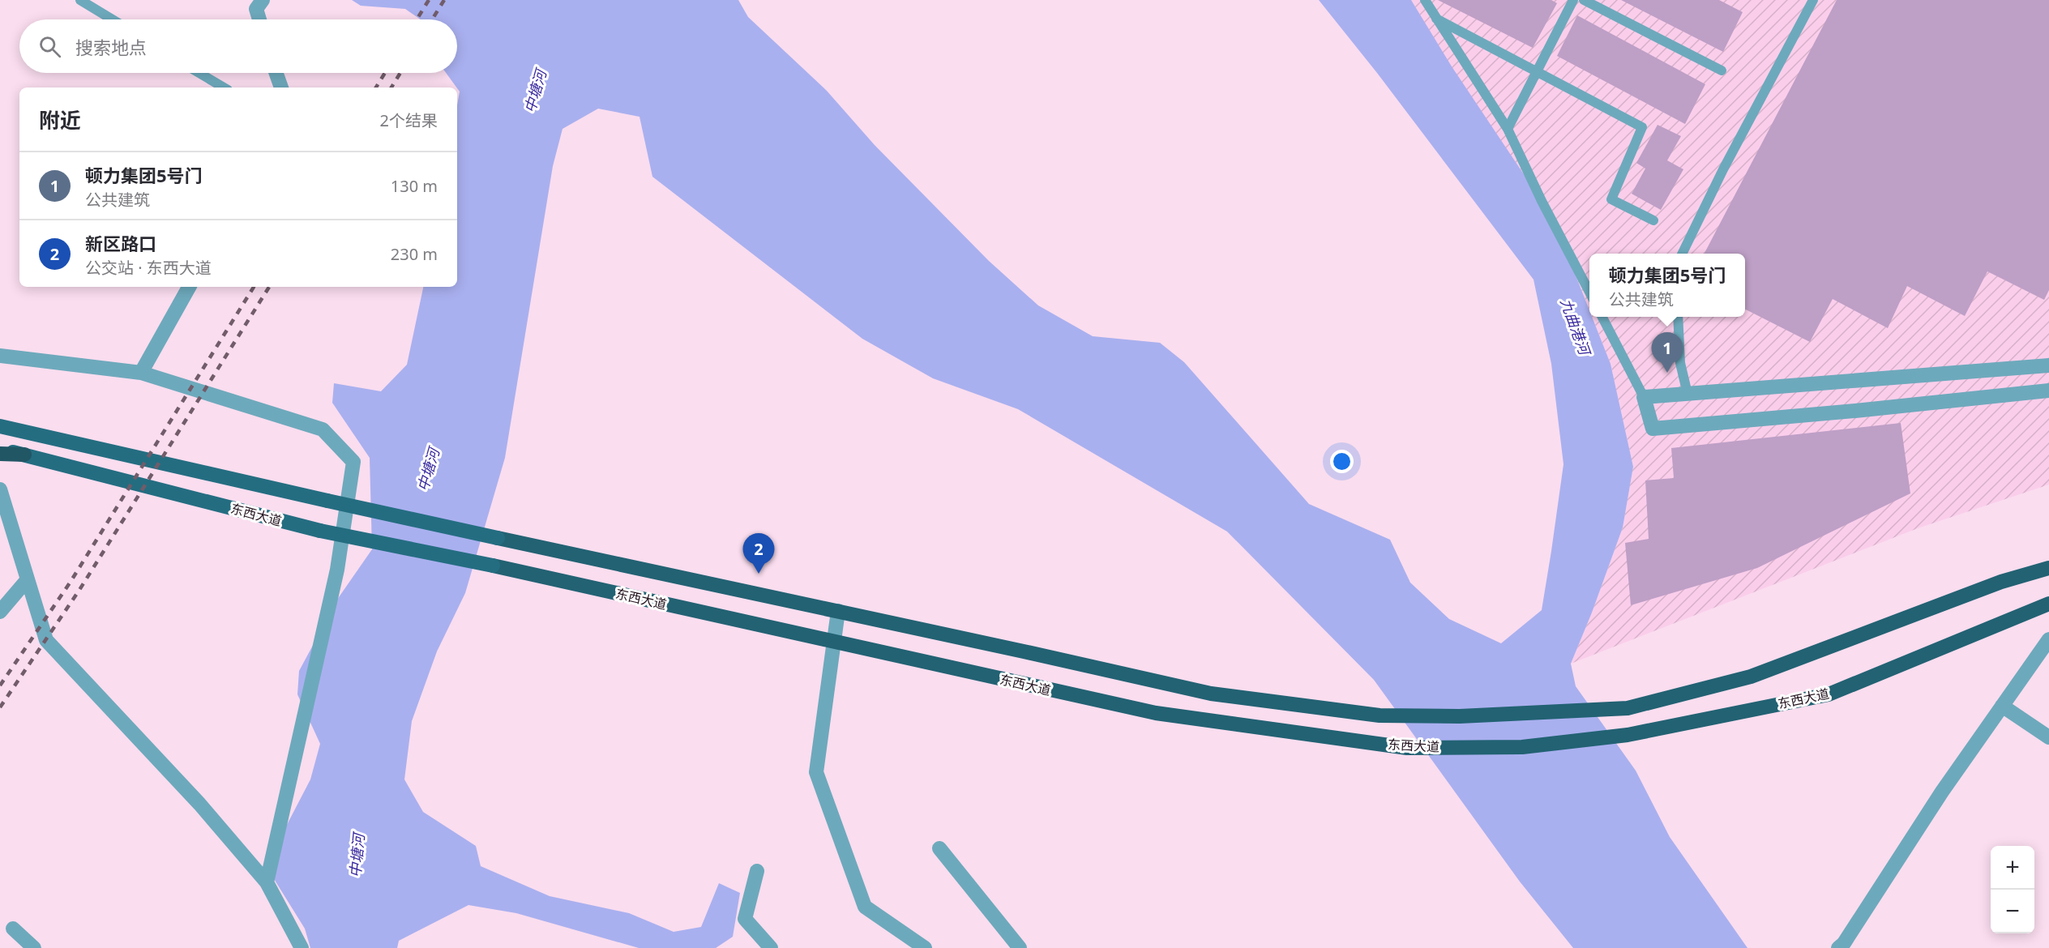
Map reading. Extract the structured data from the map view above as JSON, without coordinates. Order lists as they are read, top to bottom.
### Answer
{
  "streets": {
    "highway": ["东西大道"]
  },
  "water": ["中塘河", "九曲港河"],
  "page": {
    "search": "搜索地点",
    "heading": ["附近", "2个结果"],
    "list": [
      {
        "mark": "1",
        "name": "顿力集团5号门",
        "note": "公共建筑",
        "value": "130 m"
      },
      {
        "mark": "2",
        "name": "新区路口",
        "note": "公交站 · 东西大道",
        "value": "230 m"
      }
    ],
    "popup": ["顿力集团5号门", "公共建筑"],
    "pins": ["1", "2"],
    "map_buttons": ["+", "−"]
  }
}
